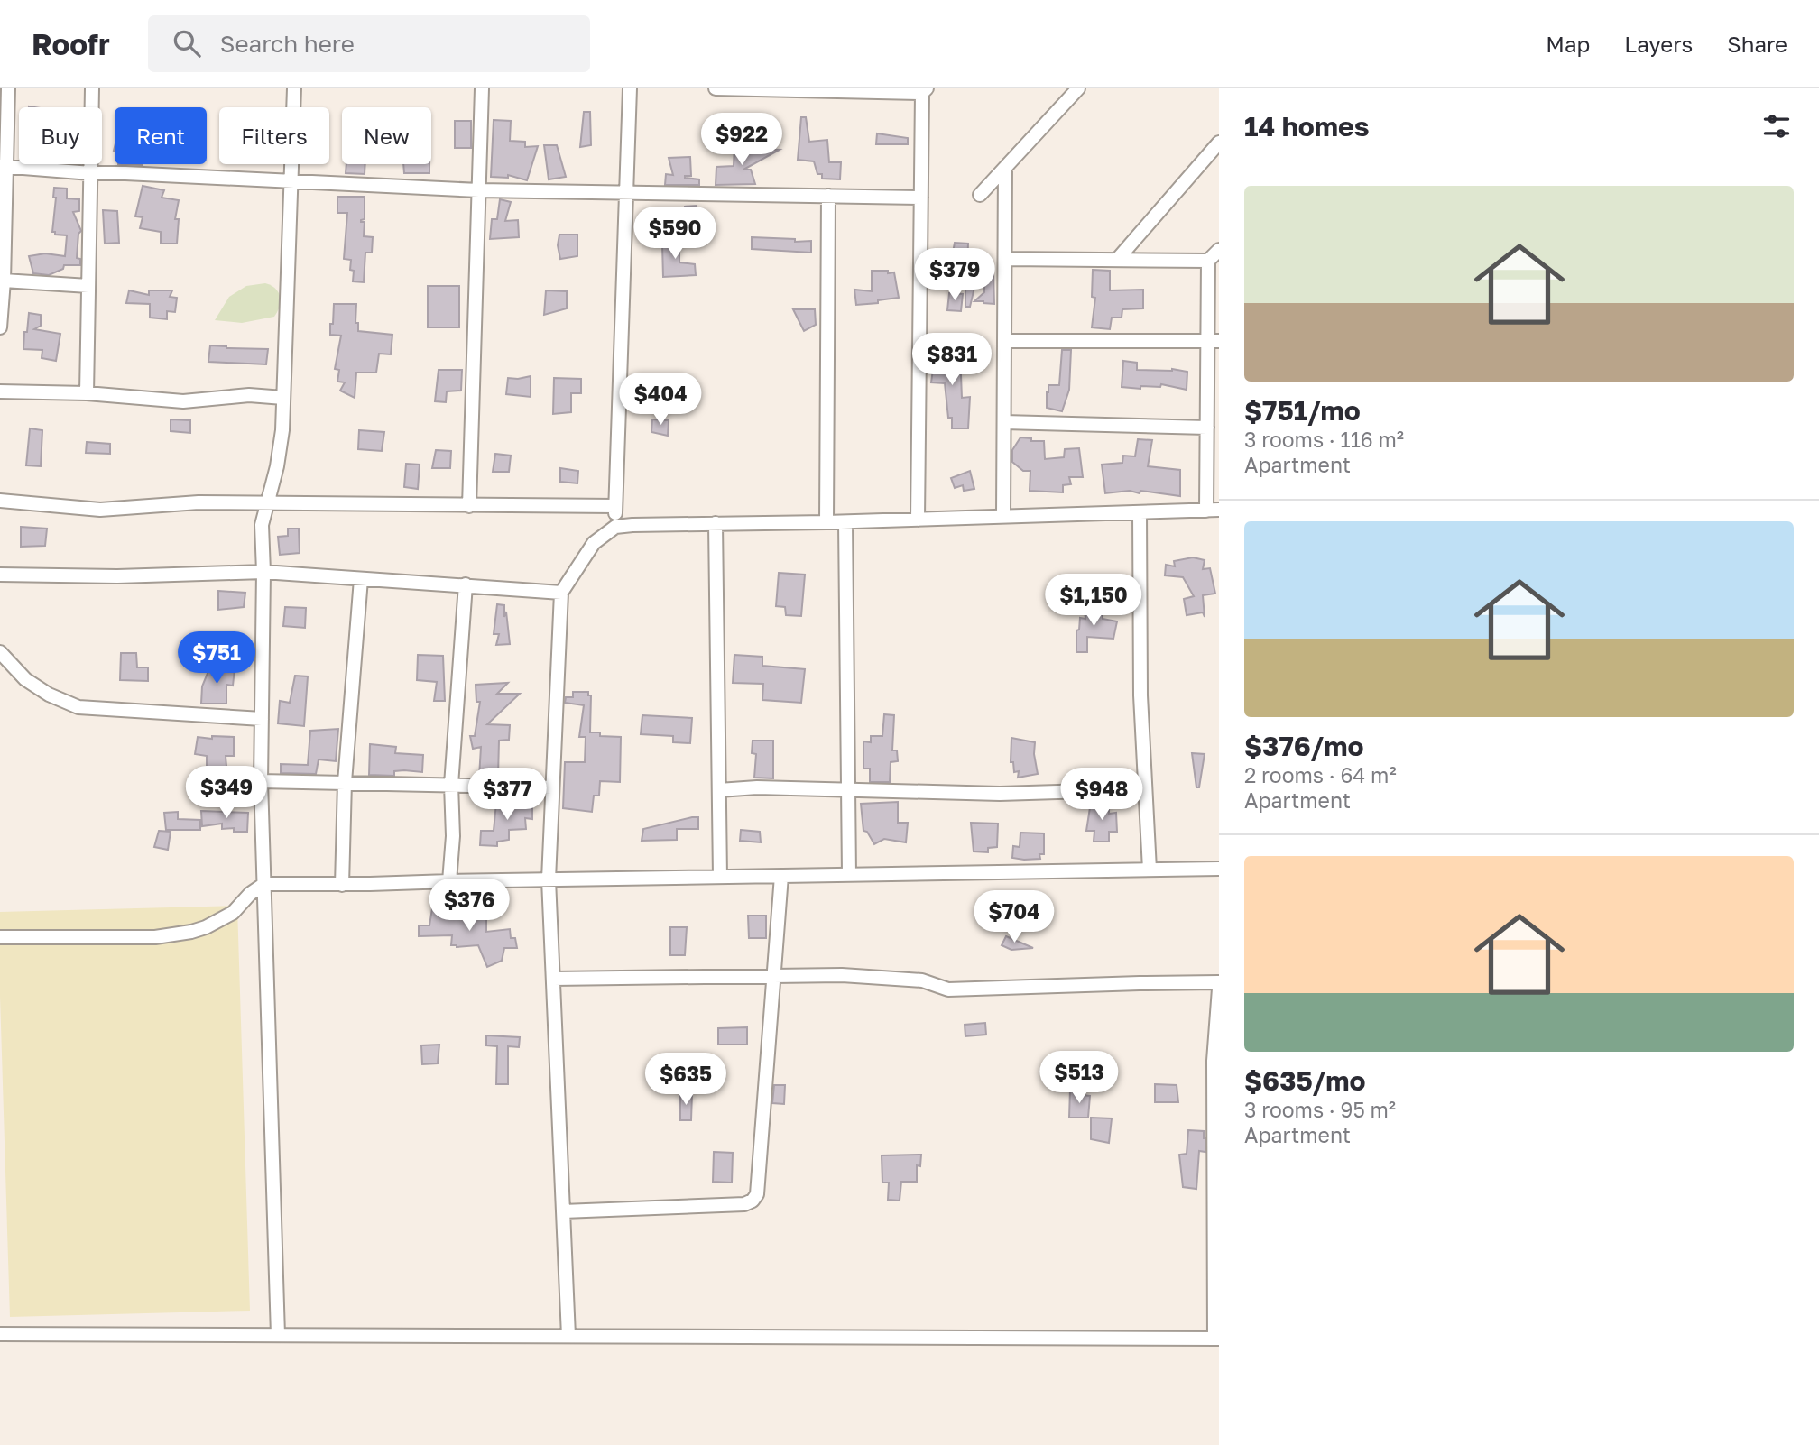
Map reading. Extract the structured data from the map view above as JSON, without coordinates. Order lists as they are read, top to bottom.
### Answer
{
  "page": {
    "header": "Roofr",
    "search": "Search here",
    "nav": ["Map", "Layers", "Share"],
    "heading": "14 homes",
    "chip": [
      "Buy",
      "Rent",
      "Filters",
      "New"
    ],
    "price": [
      "$922",
      "$590",
      "$379",
      "$831",
      "$404",
      "$1,150",
      "$751",
      "$349",
      "$377",
      "$948",
      "$376",
      "$704",
      "$513",
      "$635"
    ],
    "list": [
      {
        "name": "$751/mo",
        "note": "3 rooms · 116 m² · Apartment"
      },
      {
        "name": "$376/mo",
        "note": "2 rooms · 64 m² · Apartment"
      },
      {
        "name": "$635/mo",
        "note": "3 rooms · 95 m² · Apartment"
      }
    ]
  }
}
